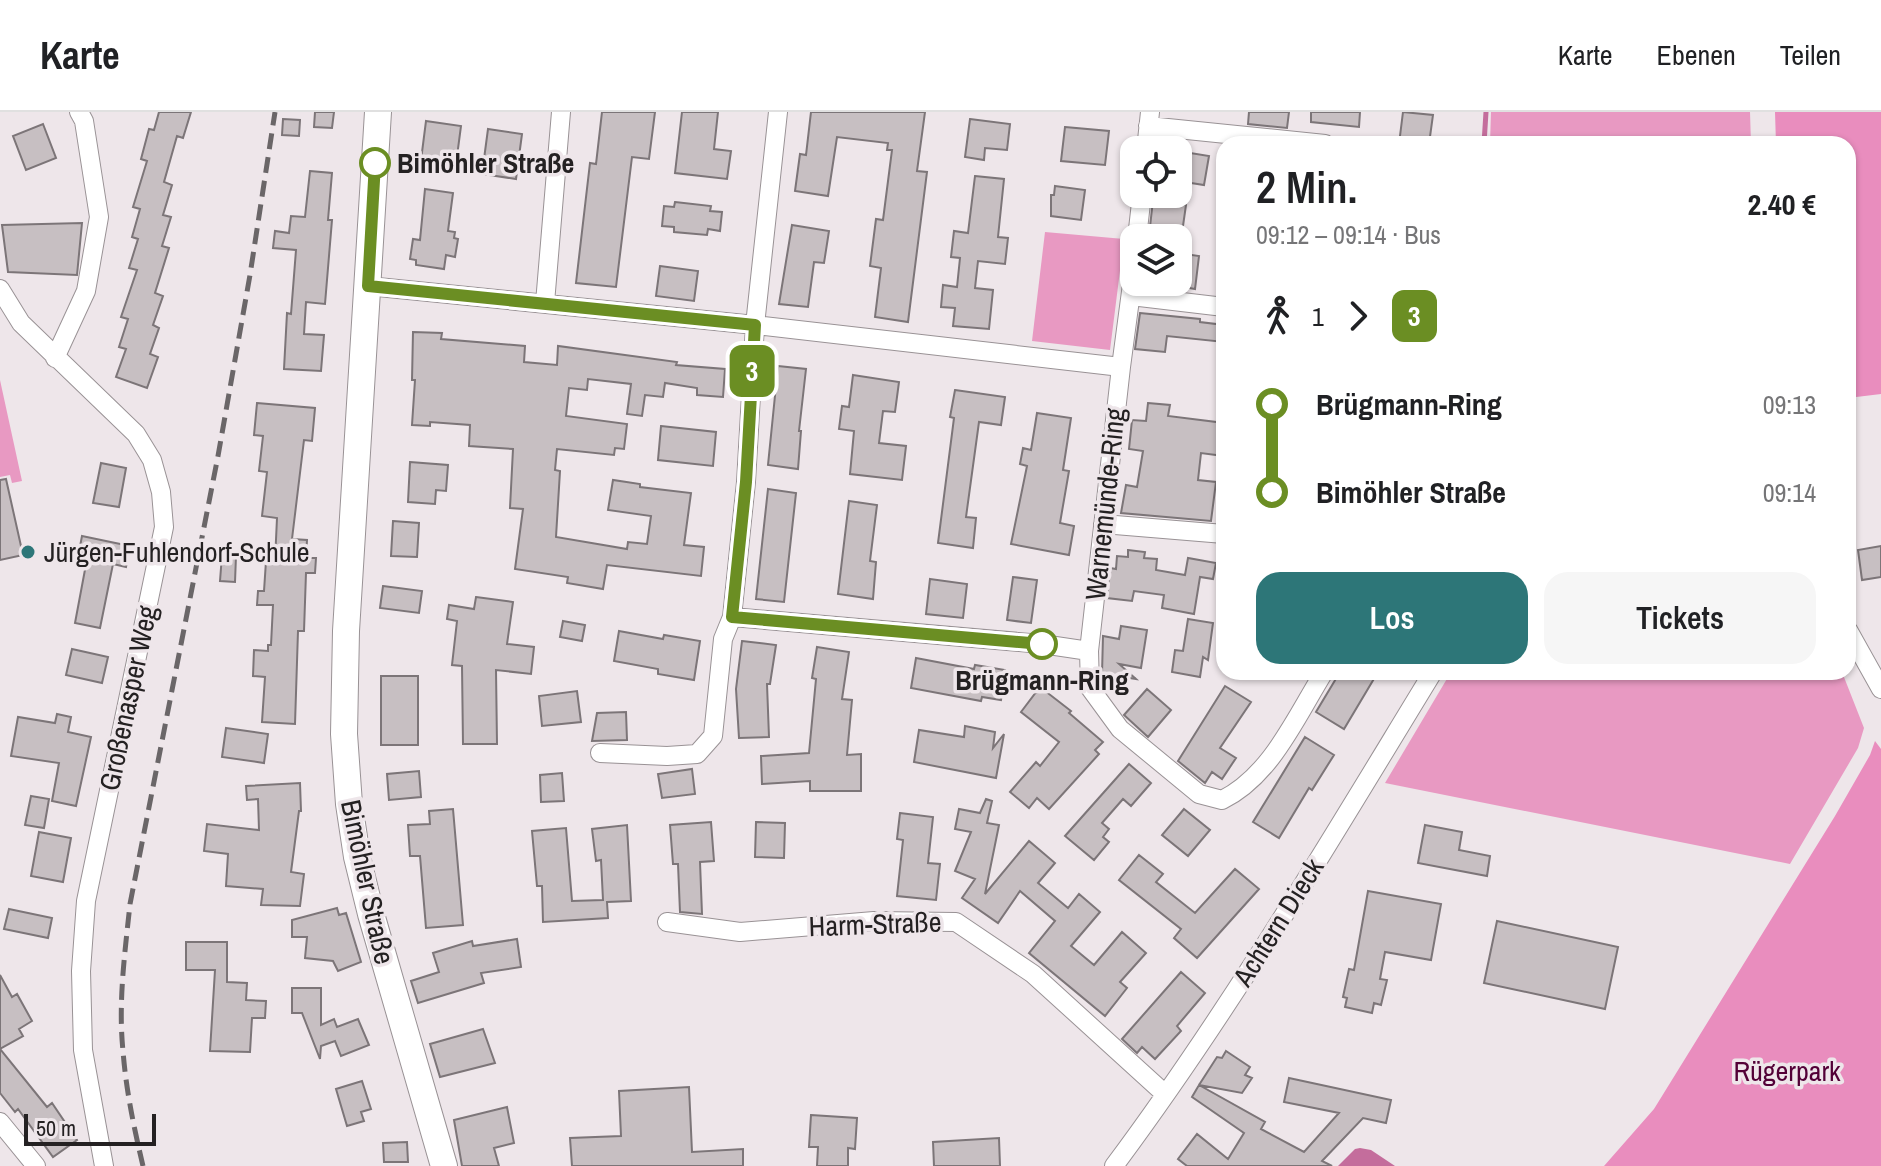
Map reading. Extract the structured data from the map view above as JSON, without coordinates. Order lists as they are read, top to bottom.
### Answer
{
  "streets": {
    "street": [
      "Warnemünde-Ring",
      "Großenasper Weg",
      "Bimöhler Straße",
      "Achtern Dieck",
      "Harm-Straße"
    ]
  },
  "crossings": [
    ["Warnemünde-Ring", "Bimöhler Straße"],
    ["Achtern Dieck", "Harm-Straße"]
  ],
  "parks": ["Rügerpark"],
  "places": ["Bimöhler Straße", "Jürgen-Fuhlendorf-Schule", "Brügmann-Ring"],
  "lines": ["bus line 3"],
  "scale_bar": "50 m",
  "page": {
    "header": "Karte",
    "nav": ["Karte", "Ebenen", "Teilen"],
    "on_map": "3",
    "heading": ["2 Min.", "09:12 – 09:14 · Bus", "2.40 €"],
    "legs": ["1", "3"],
    "list": [
      {
        "name": "Brügmann-Ring",
        "value": "09:13"
      },
      {
        "name": "Bimöhler Straße",
        "value": "09:14"
      }
    ],
    "buttons": ["Los", "Tickets"],
    "scale": "50 m"
  }
}
